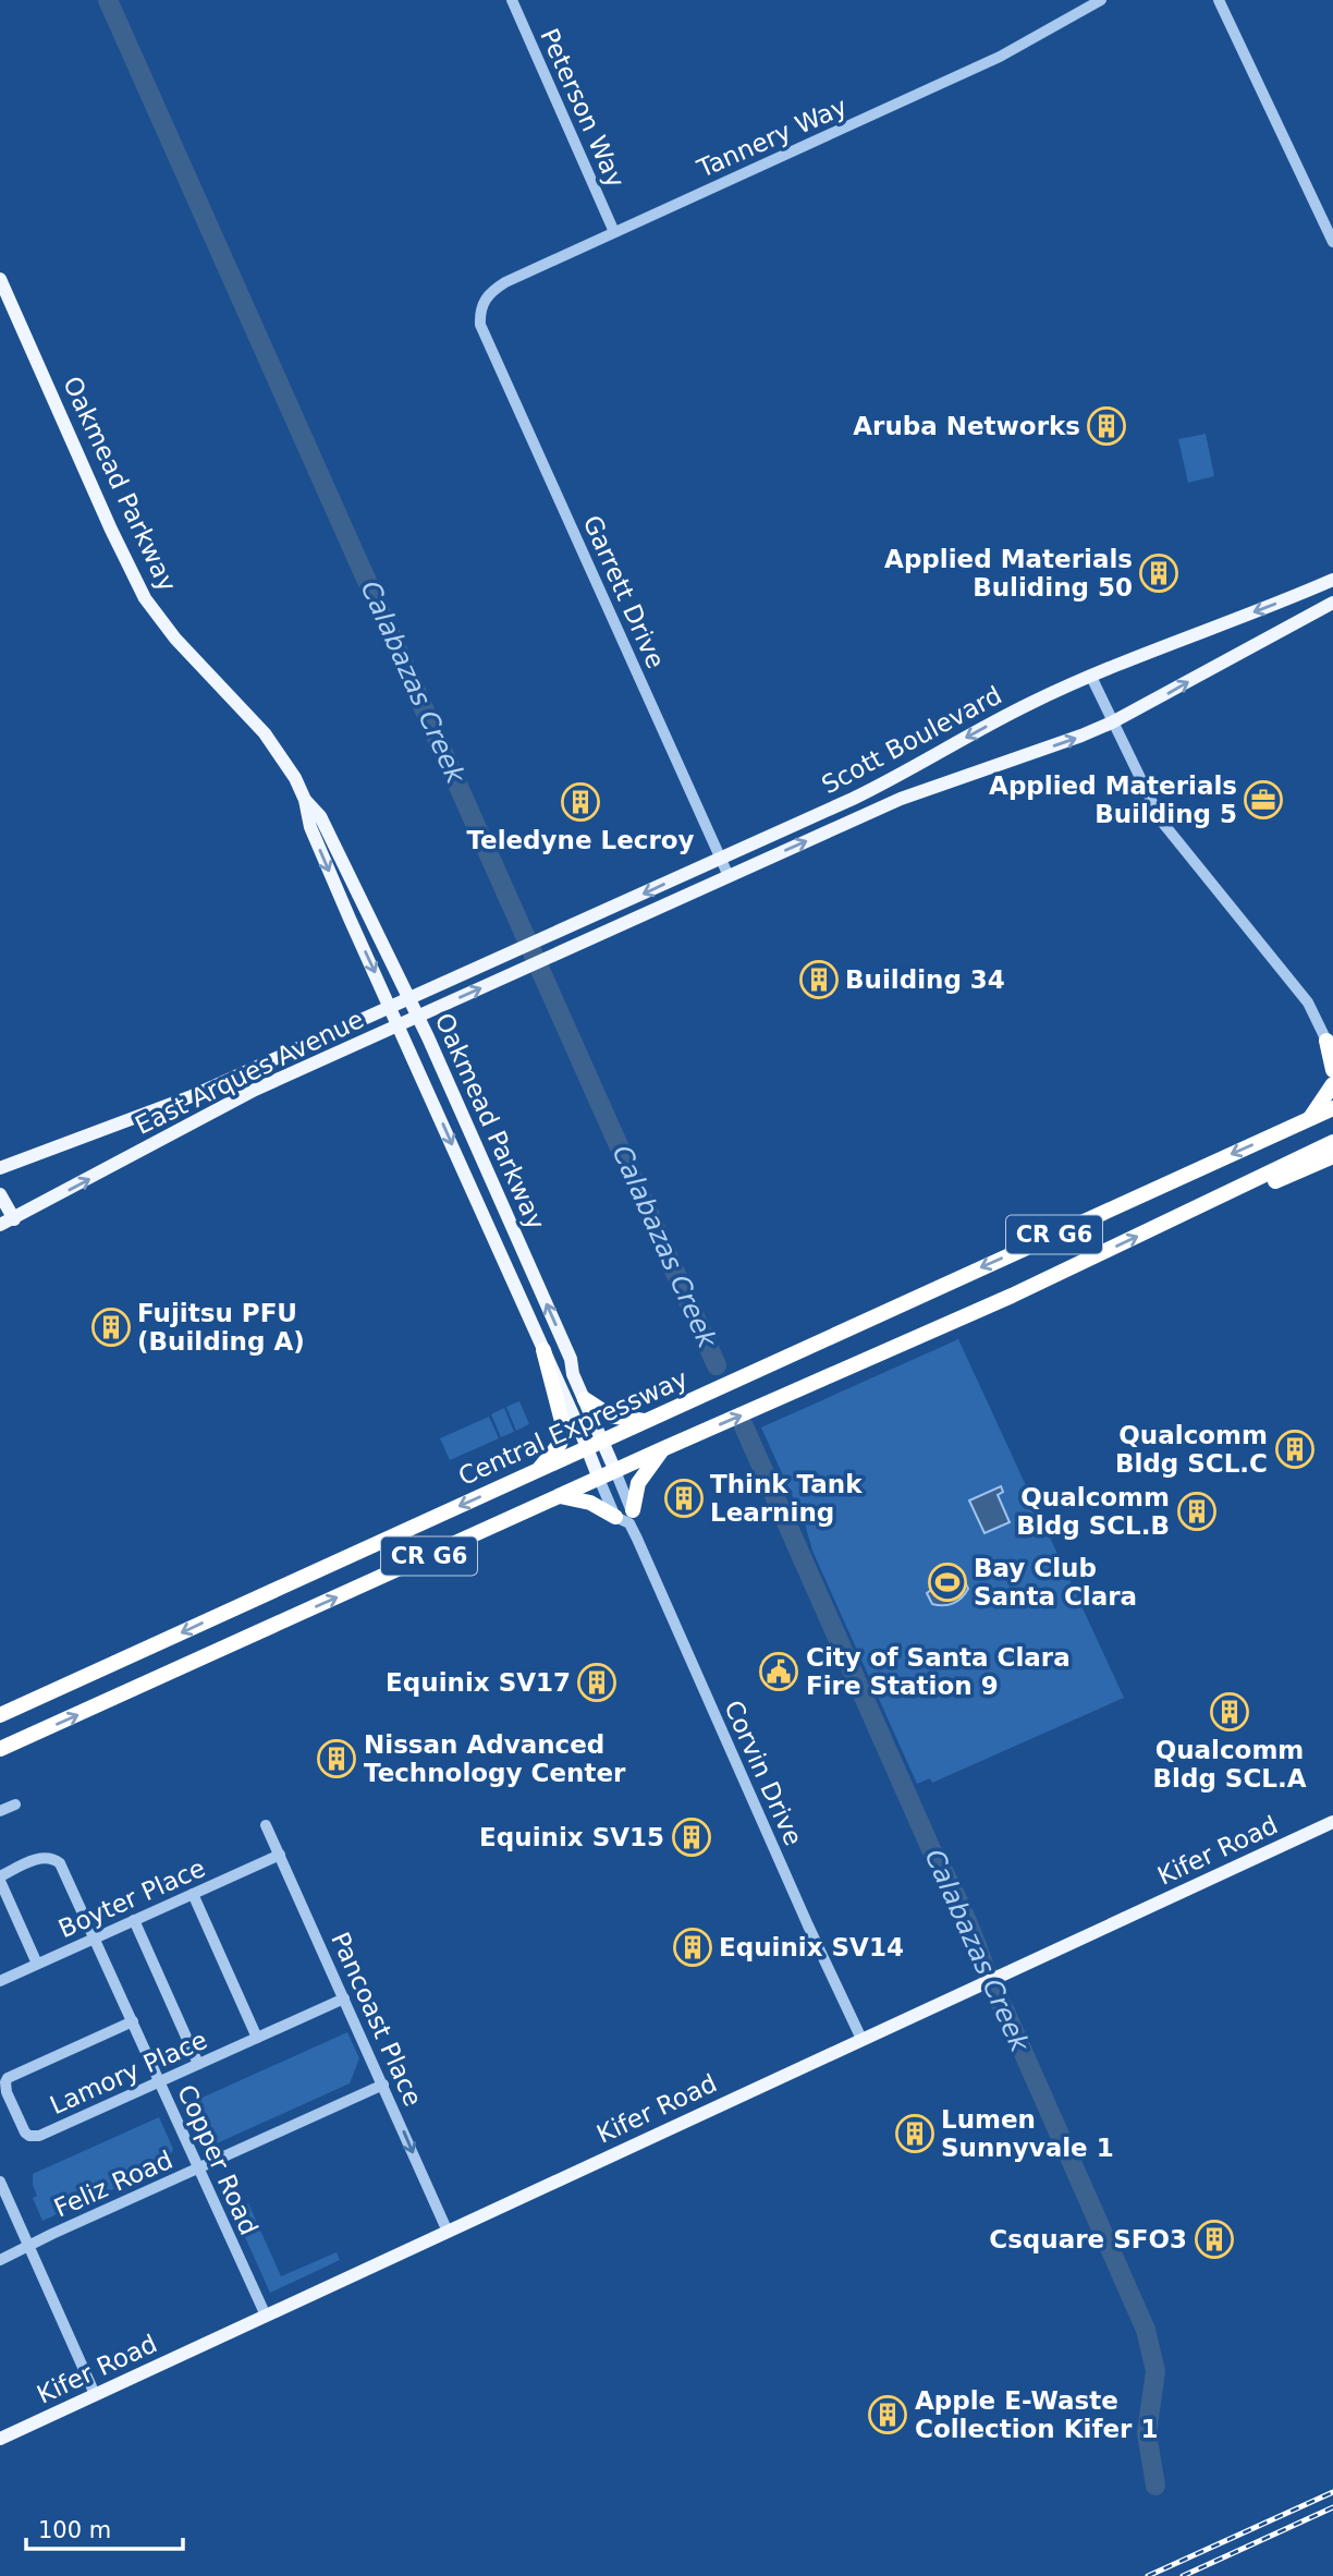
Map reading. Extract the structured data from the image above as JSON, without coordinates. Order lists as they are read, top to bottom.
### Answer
{
  "streets": {
    "highway": ["CR G6", "Central Expressway"],
    "main road": [
      "Oakmead Parkway",
      "Scott Boulevard",
      "East Arques Avenue",
      "Kifer Road"
    ],
    "street": [
      "Peterson Way",
      "Tannery Way",
      "Garrett Drive",
      "Corvin Drive",
      "Boyter Place",
      "Pancoast Place",
      "Lamory Place",
      "Copper Road",
      "Feliz Road"
    ]
  },
  "crossings": [
    ["Peterson Way", "Tannery Way"],
    ["Tannery Way", "Garrett Drive"],
    ["Oakmead Parkway", "East Arques Avenue"],
    ["Oakmead Parkway", "CR G6"],
    ["Oakmead Parkway", "Central Expressway"],
    ["Oakmead Parkway", "Corvin Drive"],
    ["Garrett Drive", "Scott Boulevard"],
    ["Scott Boulevard", "East Arques Avenue"],
    ["CR G6", "Corvin Drive"],
    ["Corvin Drive", "Kifer Road"],
    ["Kifer Road", "Pancoast Place"],
    ["Kifer Road", "Copper Road"],
    ["Boyter Place", "Pancoast Place"],
    ["Boyter Place", "Copper Road"],
    ["Pancoast Place", "Lamory Place"],
    ["Pancoast Place", "Feliz Road"],
    ["Lamory Place", "Copper Road"],
    ["Copper Road", "Feliz Road"]
  ],
  "one_way": ["Pancoast Place"],
  "water": ["Calabazas Creek"],
  "places": {
    "building": [
      "Aruba Networks",
      "Applied Materials Buliding 50",
      "Teledyne Lecroy",
      "Building 34",
      "Fujitsu PFU (Building A)",
      "Qualcomm Bldg SCL.C",
      "Think Tank Learning",
      "Qualcomm Bldg SCL.B",
      "Equinix SV17",
      "Qualcomm Bldg SCL.A",
      "Nissan Advanced Technology Center",
      "Equinix SV15",
      "Equinix SV14",
      "Lumen Sunnyvale 1",
      "Csquare SFO3",
      "Apple E-Waste Collection Kifer 1"
    ],
    "office": ["Applied Materials Building 5"],
    "sports": ["Bay Club Santa Clara"],
    "public building": ["City of Santa Clara Fire Station 9"]
  },
  "scale_bar": "100 m"
}
